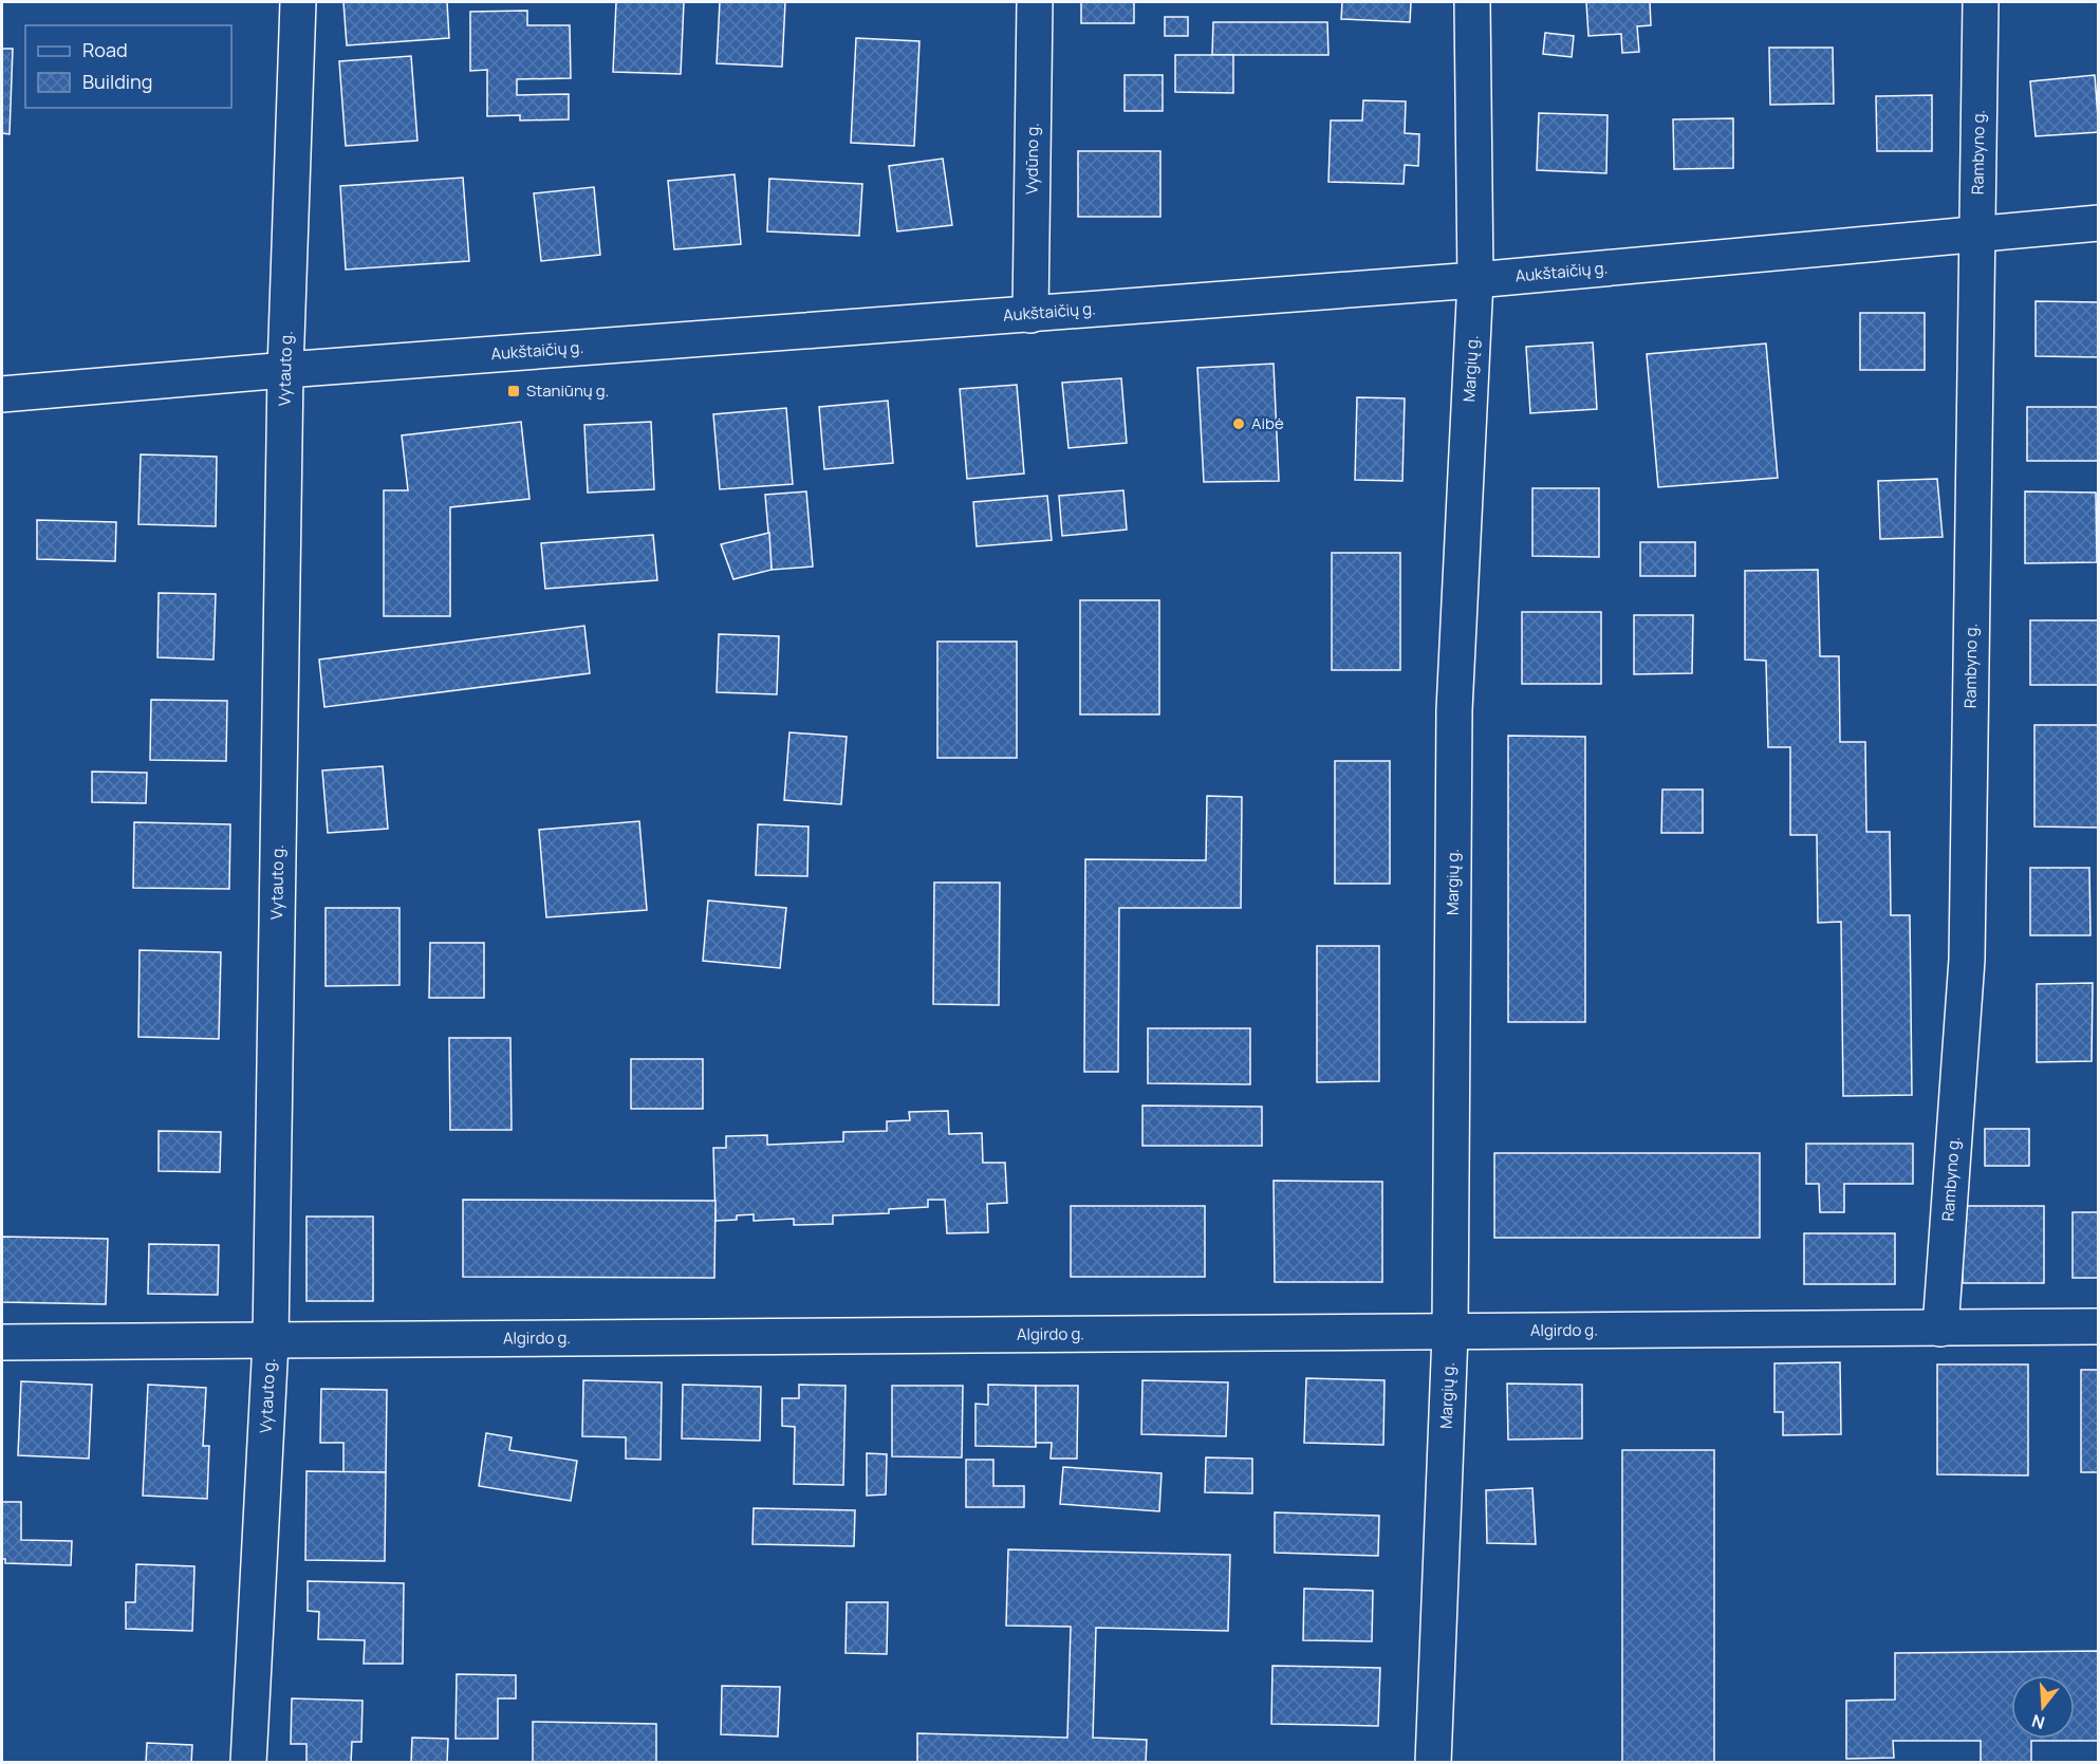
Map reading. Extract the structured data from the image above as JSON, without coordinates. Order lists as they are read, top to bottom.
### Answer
{
  "streets": {
    "street": [
      "Rambyno g.",
      "Vydūno g.",
      "Aukštaičių g.",
      "Vytauto g.",
      "Margių g.",
      "Algirdo g."
    ]
  },
  "crossings": [
    ["Rambyno g.", "Aukštaičių g."],
    ["Rambyno g.", "Algirdo g."],
    ["Vydūno g.", "Aukštaičių g."],
    ["Aukštaičių g.", "Vytauto g."],
    ["Aukštaičių g.", "Margių g."],
    ["Vytauto g.", "Algirdo g."],
    ["Margių g.", "Algirdo g."]
  ],
  "places": {
    "transit": ["Staniūnų g."],
    "other": ["Aibė"]
  },
  "legend": ["Road", "Building"],
  "north": "bottom"
}
